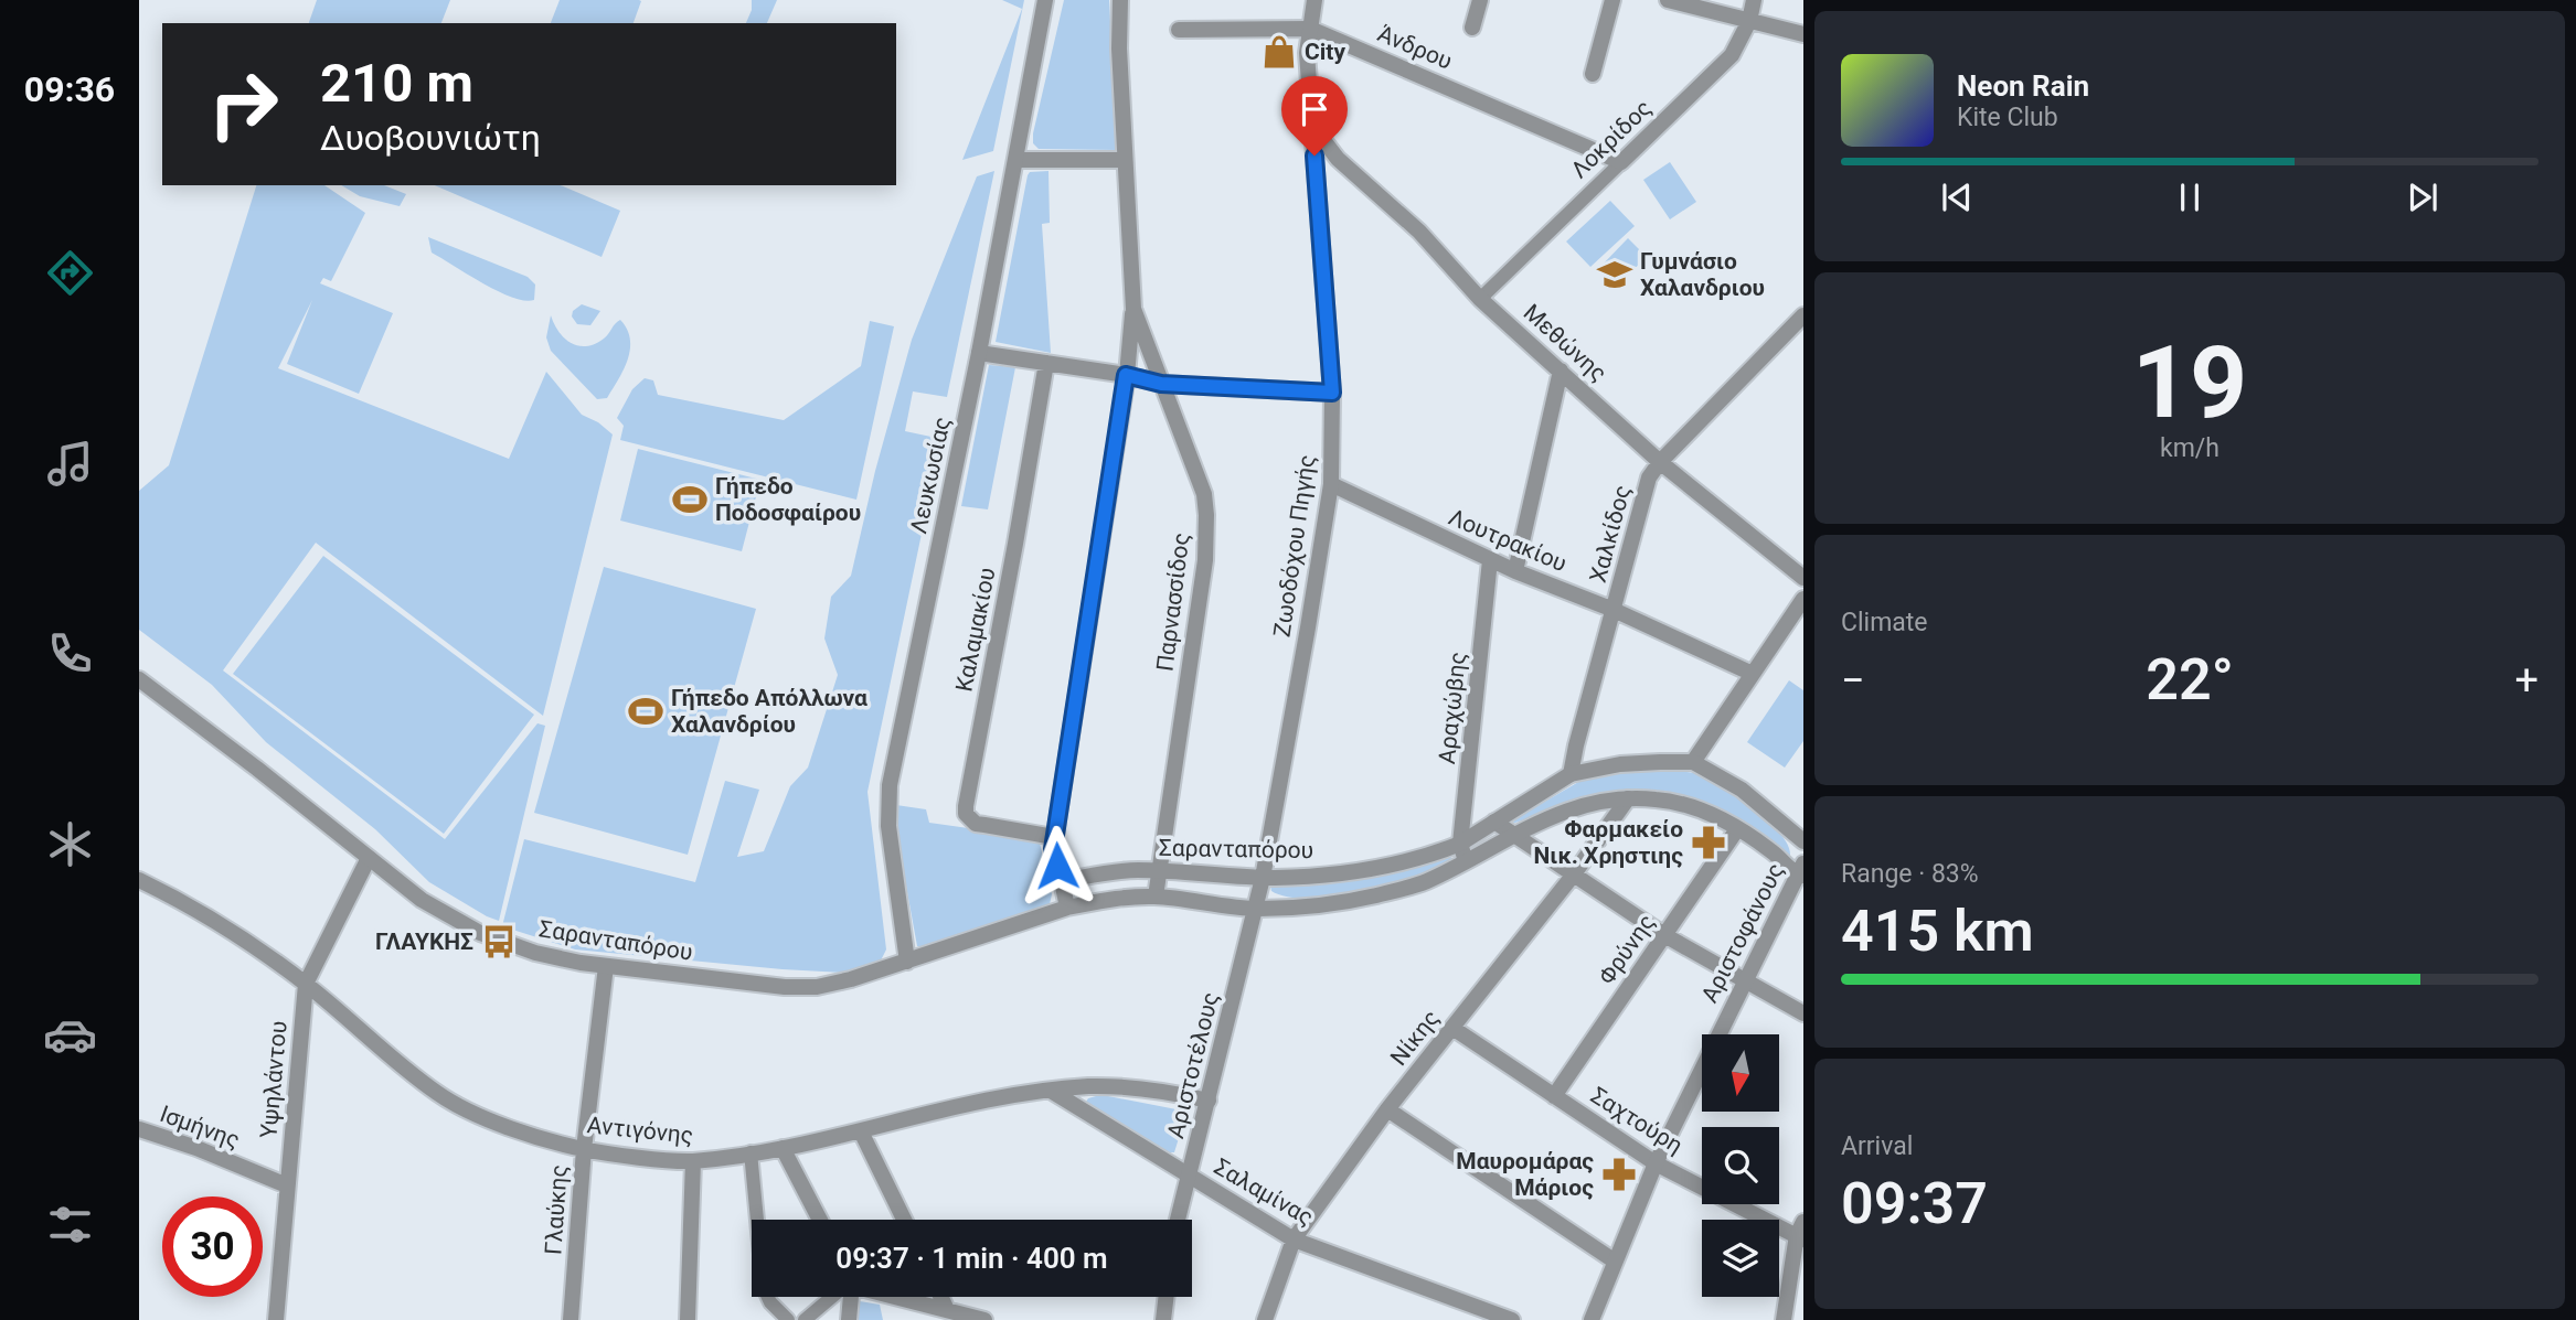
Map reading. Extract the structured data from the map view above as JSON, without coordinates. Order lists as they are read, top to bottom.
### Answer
{
  "streets": {
    "street": [
      "Άνδρου",
      "Λοκρίδος",
      "Μεθώνης",
      "Λευκωσίας",
      "Χαλκίδος",
      "Λουτρακίου",
      "Ζωοδόχου Πηγής",
      "Παρνασσίδος",
      "Καλαμακίου",
      "Αραχώβης",
      "Σαρανταπόρου",
      "Αριστοφάνους",
      "Φρύνης",
      "Νίκης",
      "Αριστοτέλους",
      "Υψηλάντου",
      "Σαχτούρη",
      "Ισμήνης",
      "Αντιγόνης",
      "Σαλαμίνας",
      "Γλαύκης"
    ]
  },
  "crossings": [
    ["Άνδρου", "Λοκρίδος"],
    ["Άνδρου", "Ζωοδόχου Πηγής"],
    ["Λοκρίδος", "Μεθώνης"],
    ["Μεθώνης", "Χαλκίδος"],
    ["Μεθώνης", "Ζωοδόχου Πηγής"],
    ["Λευκωσίας", "Σαρανταπόρου"],
    ["Χαλκίδος", "Λουτρακίου"],
    ["Χαλκίδος", "Σαρανταπόρου"],
    ["Λουτρακίου", "Ζωοδόχου Πηγής"],
    ["Λουτρακίου", "Αραχώβης"],
    ["Ζωοδόχου Πηγής", "Σαρανταπόρου"],
    ["Ζωοδόχου Πηγής", "Αριστοτέλους"],
    ["Παρνασσίδος", "Σαρανταπόρου"],
    ["Αραχώβης", "Σαρανταπόρου"],
    ["Σαρανταπόρου", "Αριστοφάνους"],
    ["Σαρανταπόρου", "Φρύνης"],
    ["Σαρανταπόρου", "Νίκης"],
    ["Σαρανταπόρου", "Αριστοτέλους"],
    ["Σαρανταπόρου", "Υψηλάντου"],
    ["Σαρανταπόρου", "Γλαύκης"],
    ["Αριστοφάνους", "Σαχτούρη"],
    ["Φρύνης", "Σαχτούρη"],
    ["Νίκης", "Σαχτούρη"],
    ["Νίκης", "Σαλαμίνας"],
    ["Αριστοτέλους", "Αντιγόνης"],
    ["Αριστοτέλους", "Σαλαμίνας"],
    ["Υψηλάντου", "Ισμήνης"],
    ["Υψηλάντου", "Αντιγόνης"],
    ["Αντιγόνης", "Σαλαμίνας"],
    ["Αντιγόνης", "Γλαύκης"]
  ],
  "places": {
    "shop": ["City"],
    "school or university": ["Γυμνάσιο Χαλανδριου"],
    "sports": ["Γήπεδο Ποδοσφαίρου", "Γήπεδο Απόλλωνα Χαλανδρίου"],
    "pharmacy": ["Φαρμακείο Νικ. Χρηστιης", "Μαυρομάρας Μάριος"],
    "bus stop": ["ΓΛΑΥΚΗΣ"]
  },
  "north": "bottom",
  "page": {
    "tabs": "09:36",
    "turn": ["210 m", "Δυοβουνιώτη"],
    "song": ["Neon Rain", "Kite Club"],
    "tile": [
      ["19", "km/h"],
      "Climate",
      ["Range · 83%", "415 km"],
      ["Arrival", "09:37"]
    ],
    "heat": ["−", "22°", "+"],
    "limit": "30",
    "trip": "09:37 · 1 min · 400 m"
  }
}
